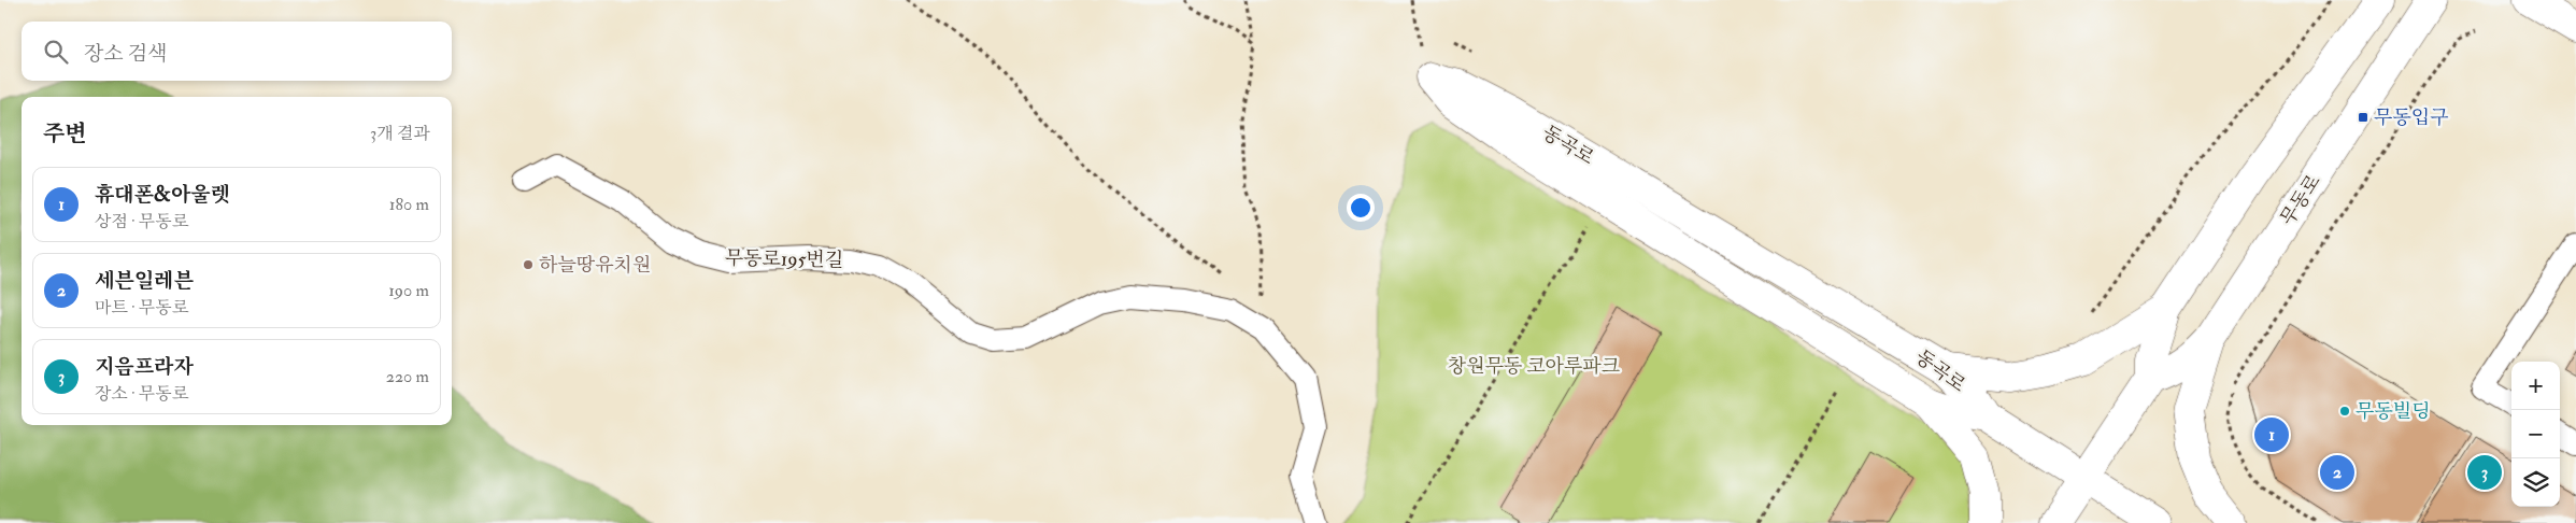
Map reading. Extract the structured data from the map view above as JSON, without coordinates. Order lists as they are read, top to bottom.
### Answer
{
  "streets": {
    "main road": ["동곡로", "무동로"],
    "lane": ["무동로195번길"]
  },
  "parks": ["창원무동 코아루파크"],
  "places": {
    "transit": ["무동입구"],
    "other": ["하늘땅유치원", "무동빌딩"]
  },
  "page": {
    "search": "장소 검색",
    "heading": ["주변", "3개 결과"],
    "list": [
      {
        "mark": "1",
        "name": "휴대폰&아울렛",
        "note": "상점 · 무동로",
        "value": "180 m"
      },
      {
        "mark": "2",
        "name": "세븐일레븐",
        "note": "마트 · 무동로",
        "value": "190 m"
      },
      {
        "mark": "3",
        "name": "지음프라자",
        "note": "장소 · 무동로",
        "value": "220 m"
      }
    ],
    "map_buttons": ["+", "−"],
    "pins": ["1", "2", "3"]
  }
}
